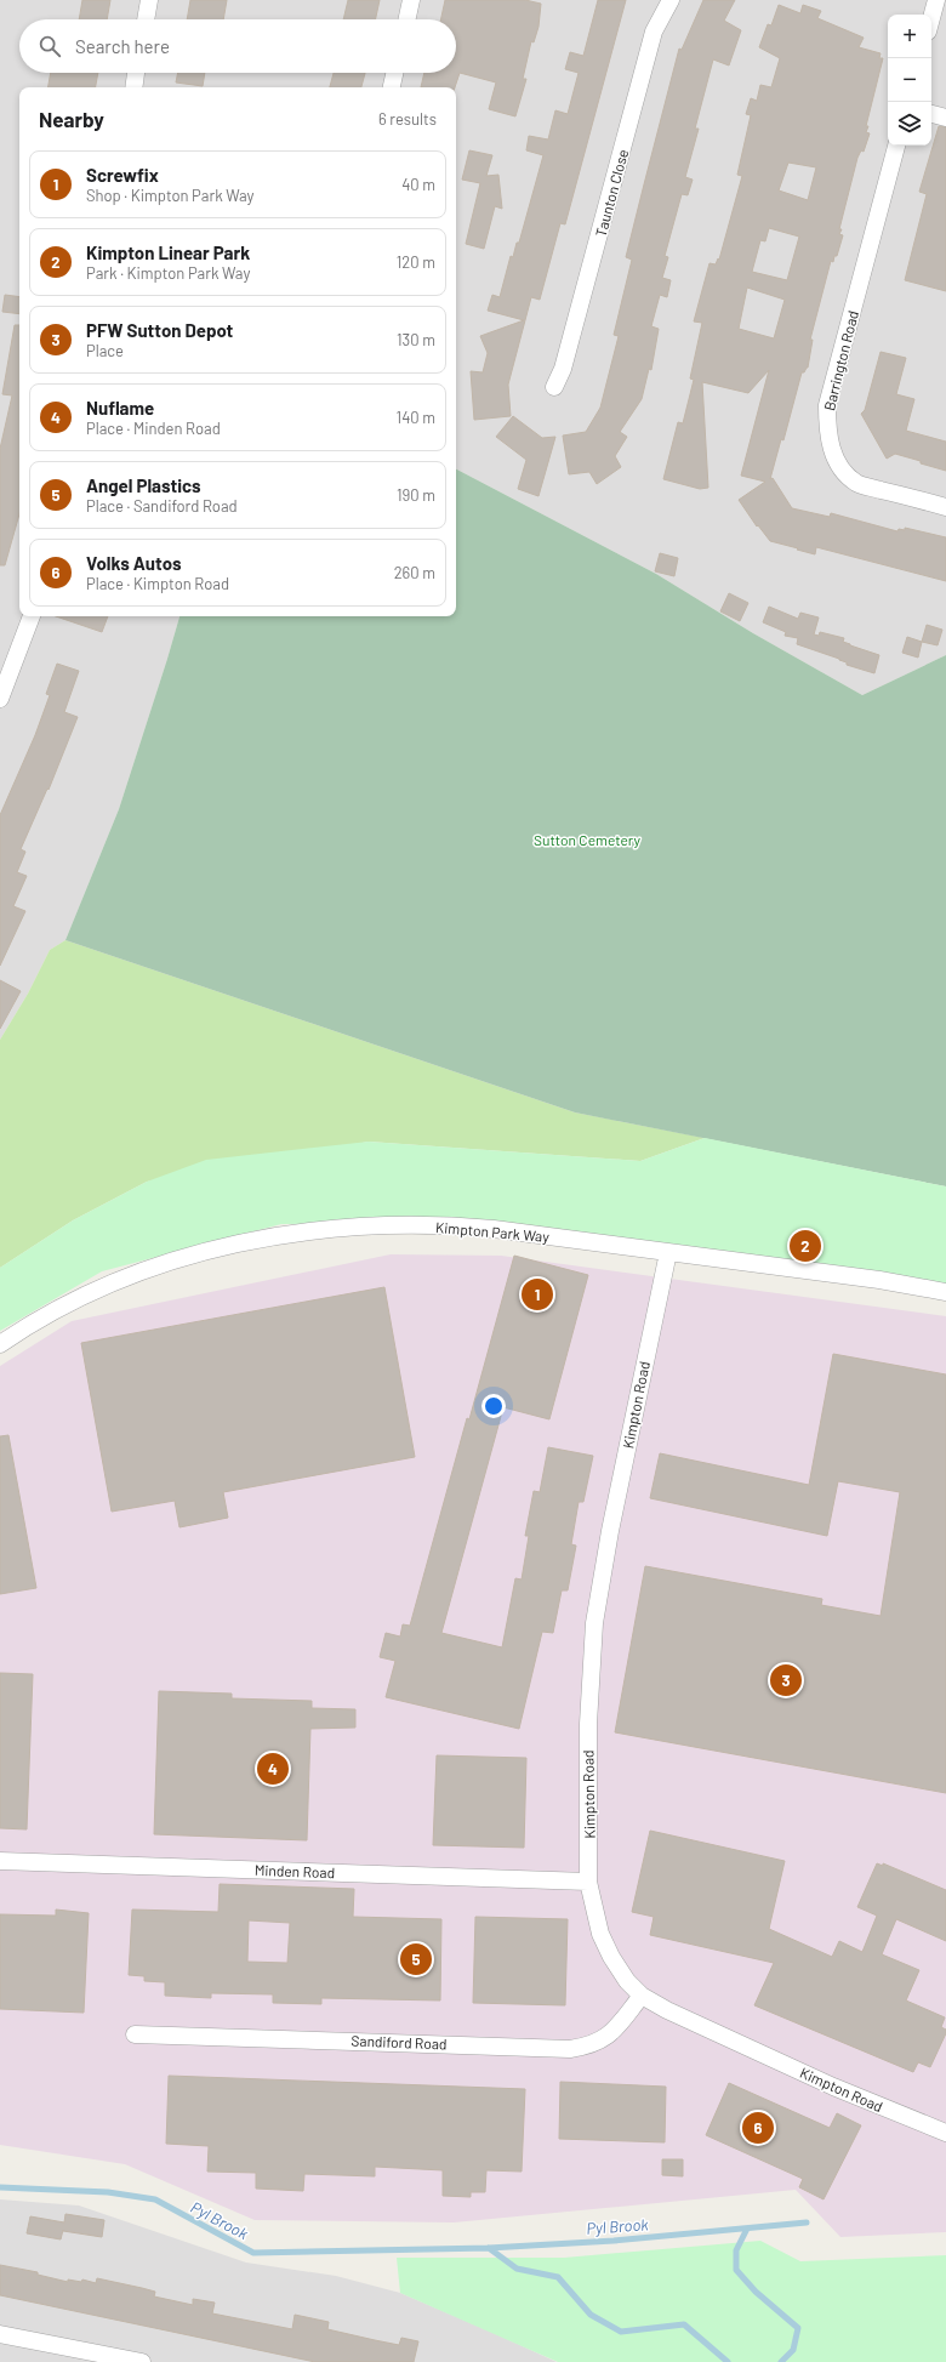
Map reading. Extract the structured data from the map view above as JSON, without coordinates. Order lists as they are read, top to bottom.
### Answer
{
  "streets": {
    "street": [
      "Taunton Close",
      "Barrington Road",
      "Kimpton Park Way",
      "Kimpton Road",
      "Minden Road",
      "Sandiford Road"
    ]
  },
  "crossings": [
    ["Kimpton Park Way", "Kimpton Road"],
    ["Kimpton Road", "Minden Road"],
    ["Kimpton Road", "Sandiford Road"]
  ],
  "water": ["Pyl Brook"],
  "parks": ["Sutton Cemetery"],
  "page": {
    "map_buttons": ["+", "−"],
    "search": "Search here",
    "heading": ["Nearby", "6 results"],
    "list": [
      {
        "mark": "1",
        "name": "Screwfix",
        "note": "Shop · Kimpton Park Way",
        "value": "40 m"
      },
      {
        "mark": "2",
        "name": "Kimpton Linear Park",
        "note": "Park · Kimpton Park Way",
        "value": "120 m"
      },
      {
        "mark": "3",
        "name": "PFW Sutton Depot",
        "note": "Place",
        "value": "130 m"
      },
      {
        "mark": "4",
        "name": "Nuflame",
        "note": "Place · Minden Road",
        "value": "140 m"
      },
      {
        "mark": "5",
        "name": "Angel Plastics",
        "note": "Place · Sandiford Road",
        "value": "190 m"
      },
      {
        "mark": "6",
        "name": "Volks Autos",
        "note": "Place · Kimpton Road",
        "value": "260 m"
      }
    ],
    "pins": [
      "2",
      "1",
      "3",
      "4",
      "5",
      "6"
    ]
  }
}
